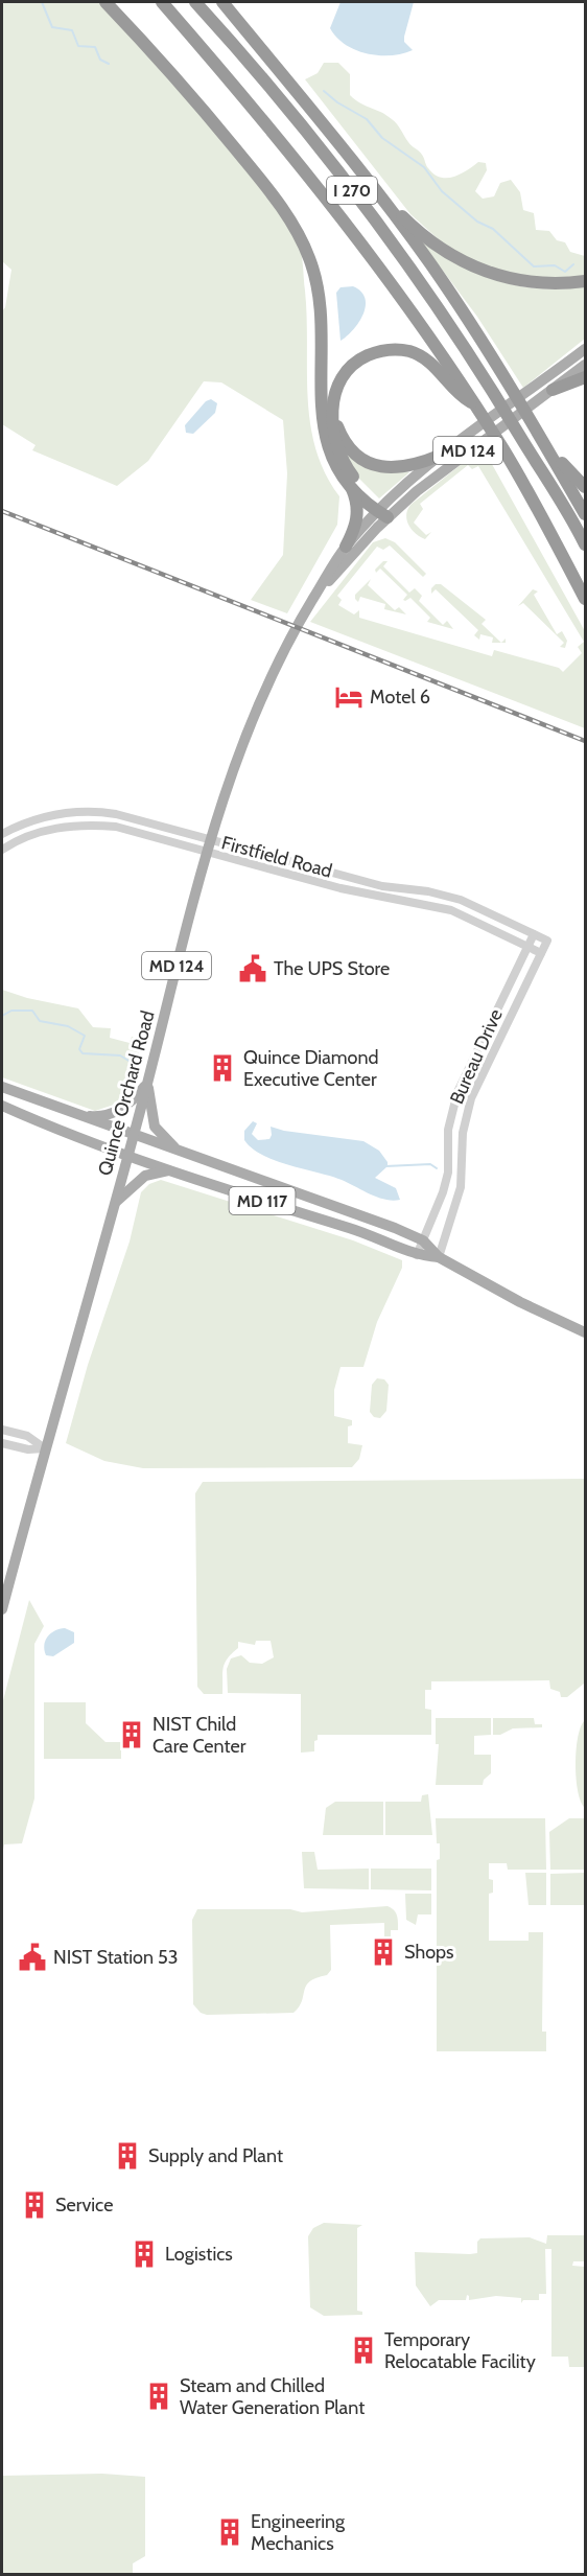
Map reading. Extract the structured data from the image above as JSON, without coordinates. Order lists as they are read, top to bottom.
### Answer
{
  "streets": {
    "highway": ["I 270"],
    "main road": ["MD 124", "Quince Orchard Road", "MD 117"],
    "street": ["Firstfield Road", "Bureau Drive"]
  },
  "crossings": [
    ["Firstfield Road", "Bureau Drive"],
    ["Firstfield Road", "Quince Orchard Road"],
    ["Bureau Drive", "MD 117"],
    ["Quince Orchard Road", "MD 117"]
  ],
  "places": {
    "hotel": ["Motel 6"],
    "public building": ["The UPS Store", "NIST Station 53"],
    "building": [
      "Quince Diamond Executive Center",
      "NIST Child Care Center",
      "Shops",
      "Supply and Plant",
      "Service",
      "Logistics",
      "Temporary Relocatable Facility",
      "Steam and Chilled Water Generation Plant",
      "Engineering Mechanics"
    ]
  }
}
